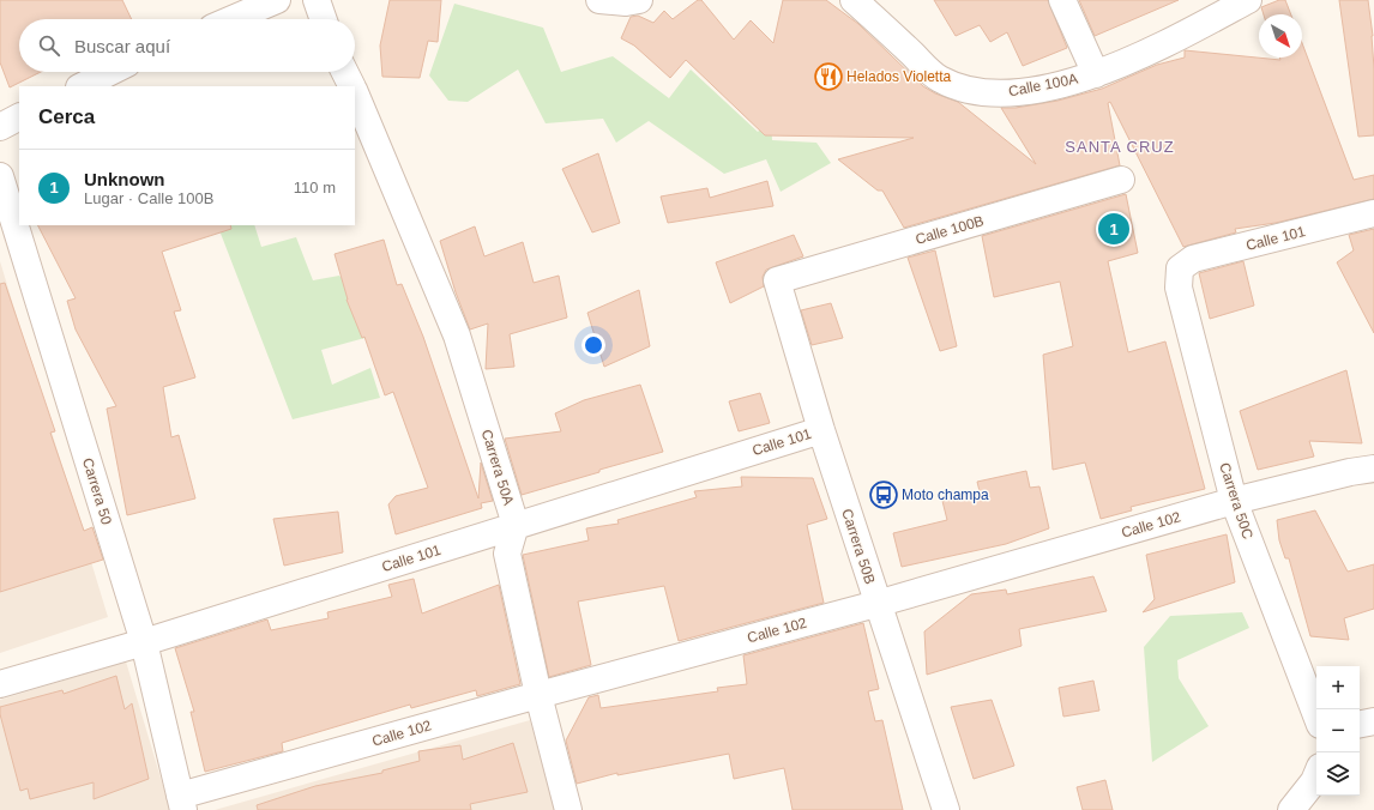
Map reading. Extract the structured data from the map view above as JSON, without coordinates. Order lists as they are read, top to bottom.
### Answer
{
  "streets": {
    "street": [
      "Calle 100A",
      "Calle 100B",
      "Calle 101",
      "Carrera 50A",
      "Carrera 50",
      "Carrera 50C",
      "Calle 102",
      "Carrera 50B"
    ]
  },
  "crossings": [
    ["Calle 100B", "Carrera 50B"],
    ["Calle 101", "Carrera 50A"],
    ["Calle 101", "Carrera 50"],
    ["Calle 101", "Carrera 50C"],
    ["Calle 101", "Carrera 50B"],
    ["Carrera 50A", "Calle 102"],
    ["Carrera 50", "Calle 102"],
    ["Carrera 50C", "Calle 102"],
    ["Calle 102", "Carrera 50B"]
  ],
  "districts": ["SANTA CRUZ"],
  "places": {
    "restaurant": ["Helados Violetta"],
    "bus stop": ["Moto champa"]
  },
  "north": "bottom right",
  "page": {
    "search": "Buscar aquí",
    "heading": "Cerca",
    "list": [
      {
        "mark": "1",
        "name": "Unknown",
        "note": "Lugar · Calle 100B",
        "value": "110 m"
      }
    ],
    "pins": "1",
    "map_buttons": ["+", "−"]
  }
}
